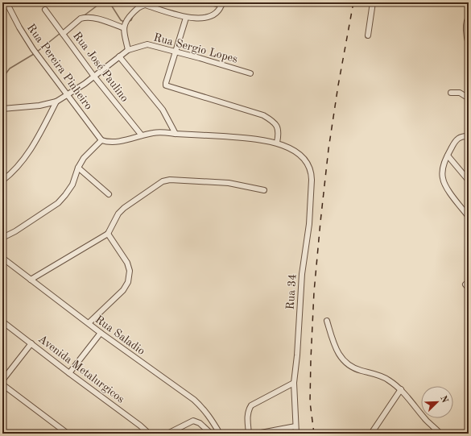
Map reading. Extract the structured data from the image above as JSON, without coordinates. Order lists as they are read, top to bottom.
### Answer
{
  "streets": {
    "street": [
      "Rua Sergio Lopes",
      "Rua Pereira Pinheiro",
      "Rua José Paulino",
      "Rua 34",
      "Rua Saladio",
      "Avenida Metalurgicos"
    ]
  },
  "crossings": [
    ["Rua Sergio Lopes", "Rua Pereira Pinheiro"],
    ["Rua Sergio Lopes", "Rua José Paulino"],
    ["Rua Pereira Pinheiro", "Rua 34"],
    ["Rua José Paulino", "Rua 34"]
  ],
  "north": "top right"
}
